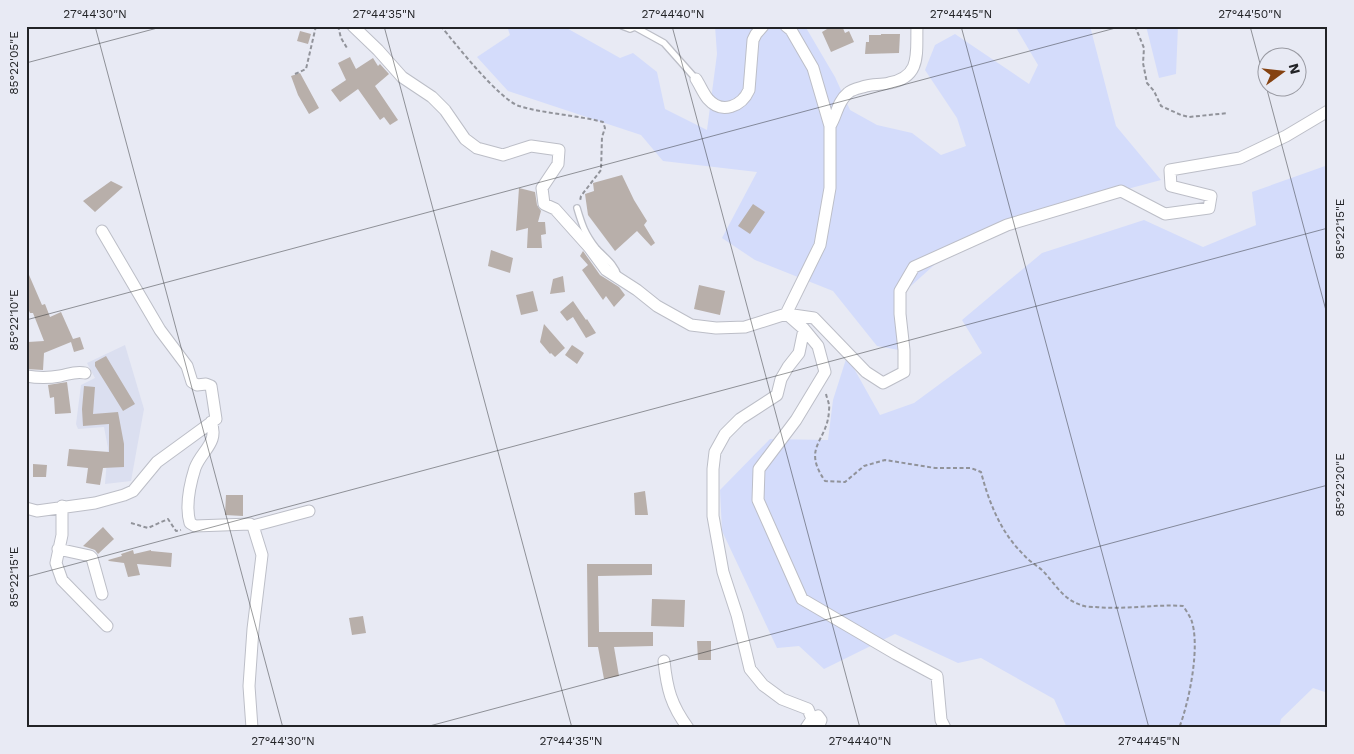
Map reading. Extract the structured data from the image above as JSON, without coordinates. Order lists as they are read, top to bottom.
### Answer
{
  "north": "right",
  "coordinates": [
    "27°44'30\"N",
    "27°44'35\"N",
    "27°44'40\"N",
    "27°44'45\"N",
    "27°44'50\"N",
    "85°22'05\"E",
    "85°22'15\"E",
    "85°22'10\"E",
    "85°22'20\"E"
  ]
}
